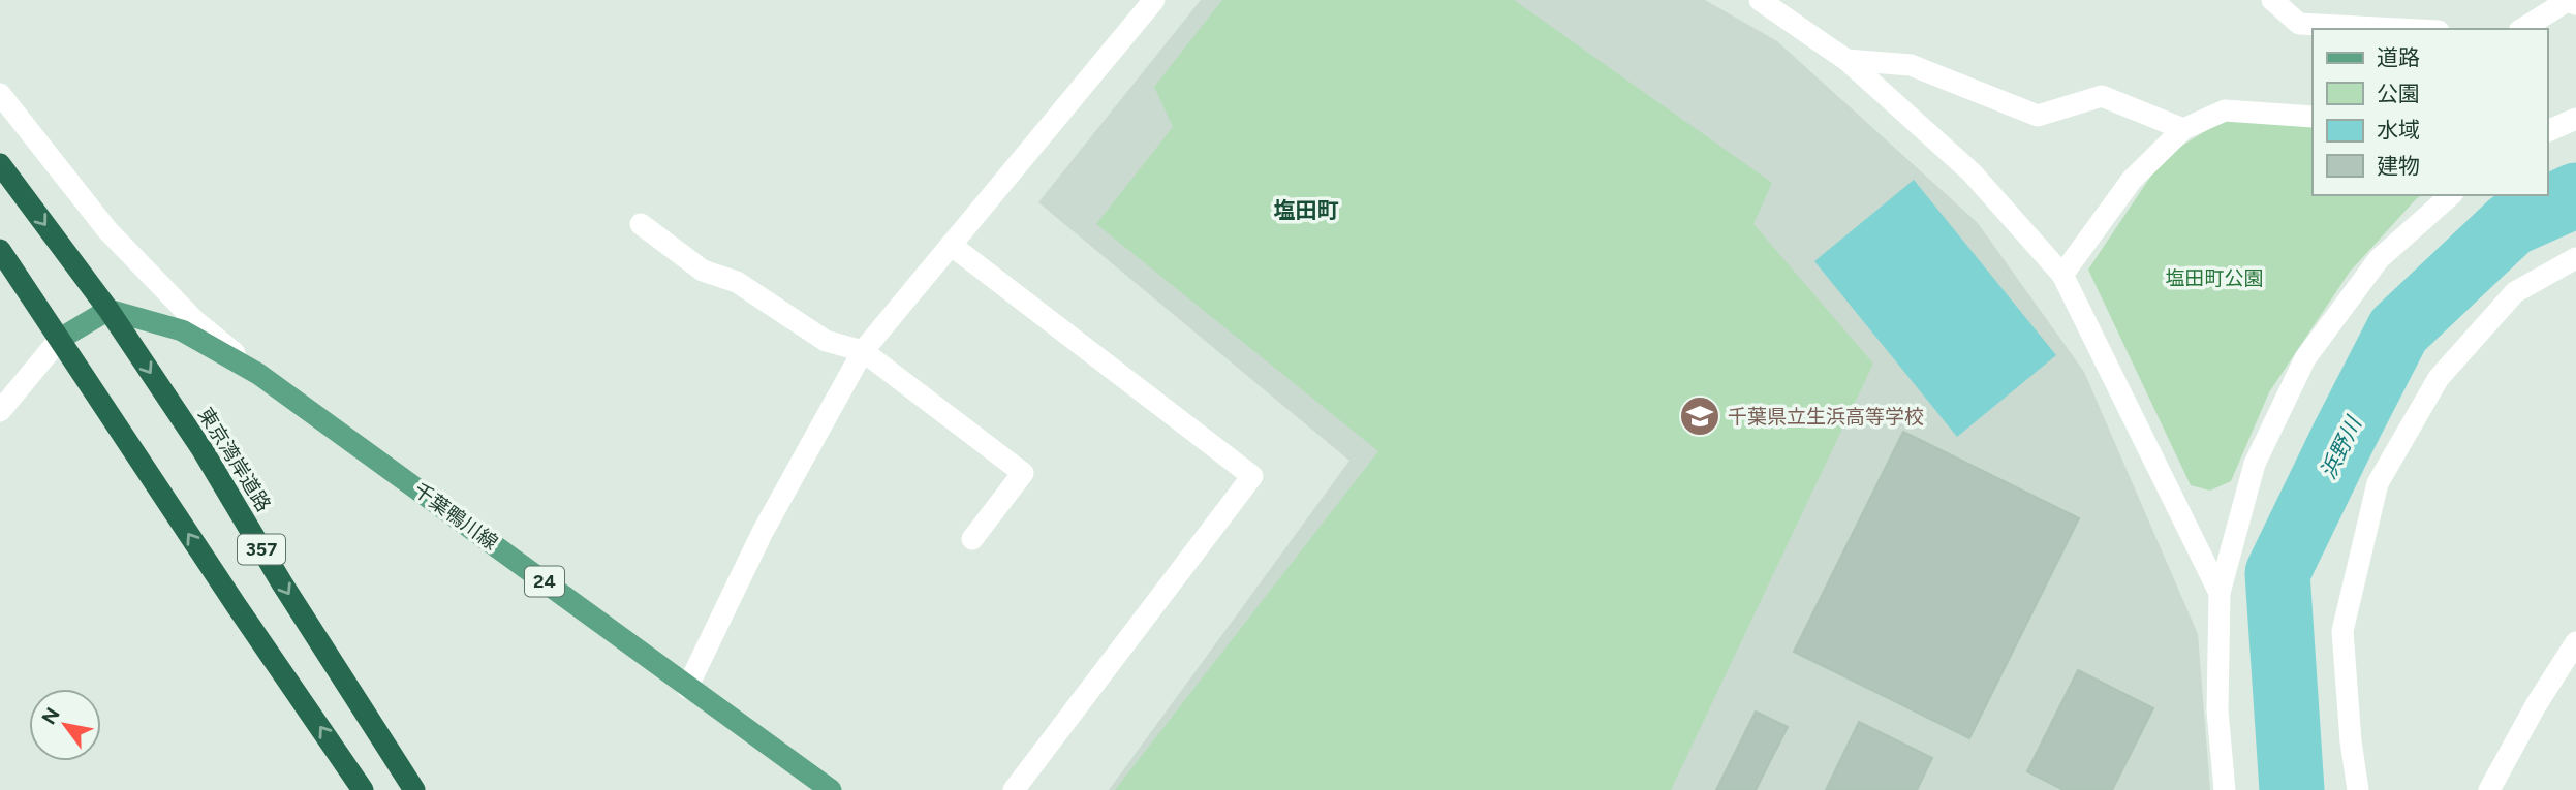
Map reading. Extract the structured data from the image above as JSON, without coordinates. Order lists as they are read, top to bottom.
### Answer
{
  "streets": {
    "highway": ["東京湾岸道路", "357"],
    "main road": ["千葉鴨川線", "24"]
  },
  "crossings": [
    ["東京湾岸道路", "千葉鴨川線"]
  ],
  "districts": ["塩田町"],
  "water": ["浜野川"],
  "parks": ["塩田町公園"],
  "places": {
    "school or university": ["千葉県立生浜高等学校"]
  },
  "legend": [
    "道路",
    "公園",
    "水域",
    "建物"
  ],
  "north": "top left"
}
